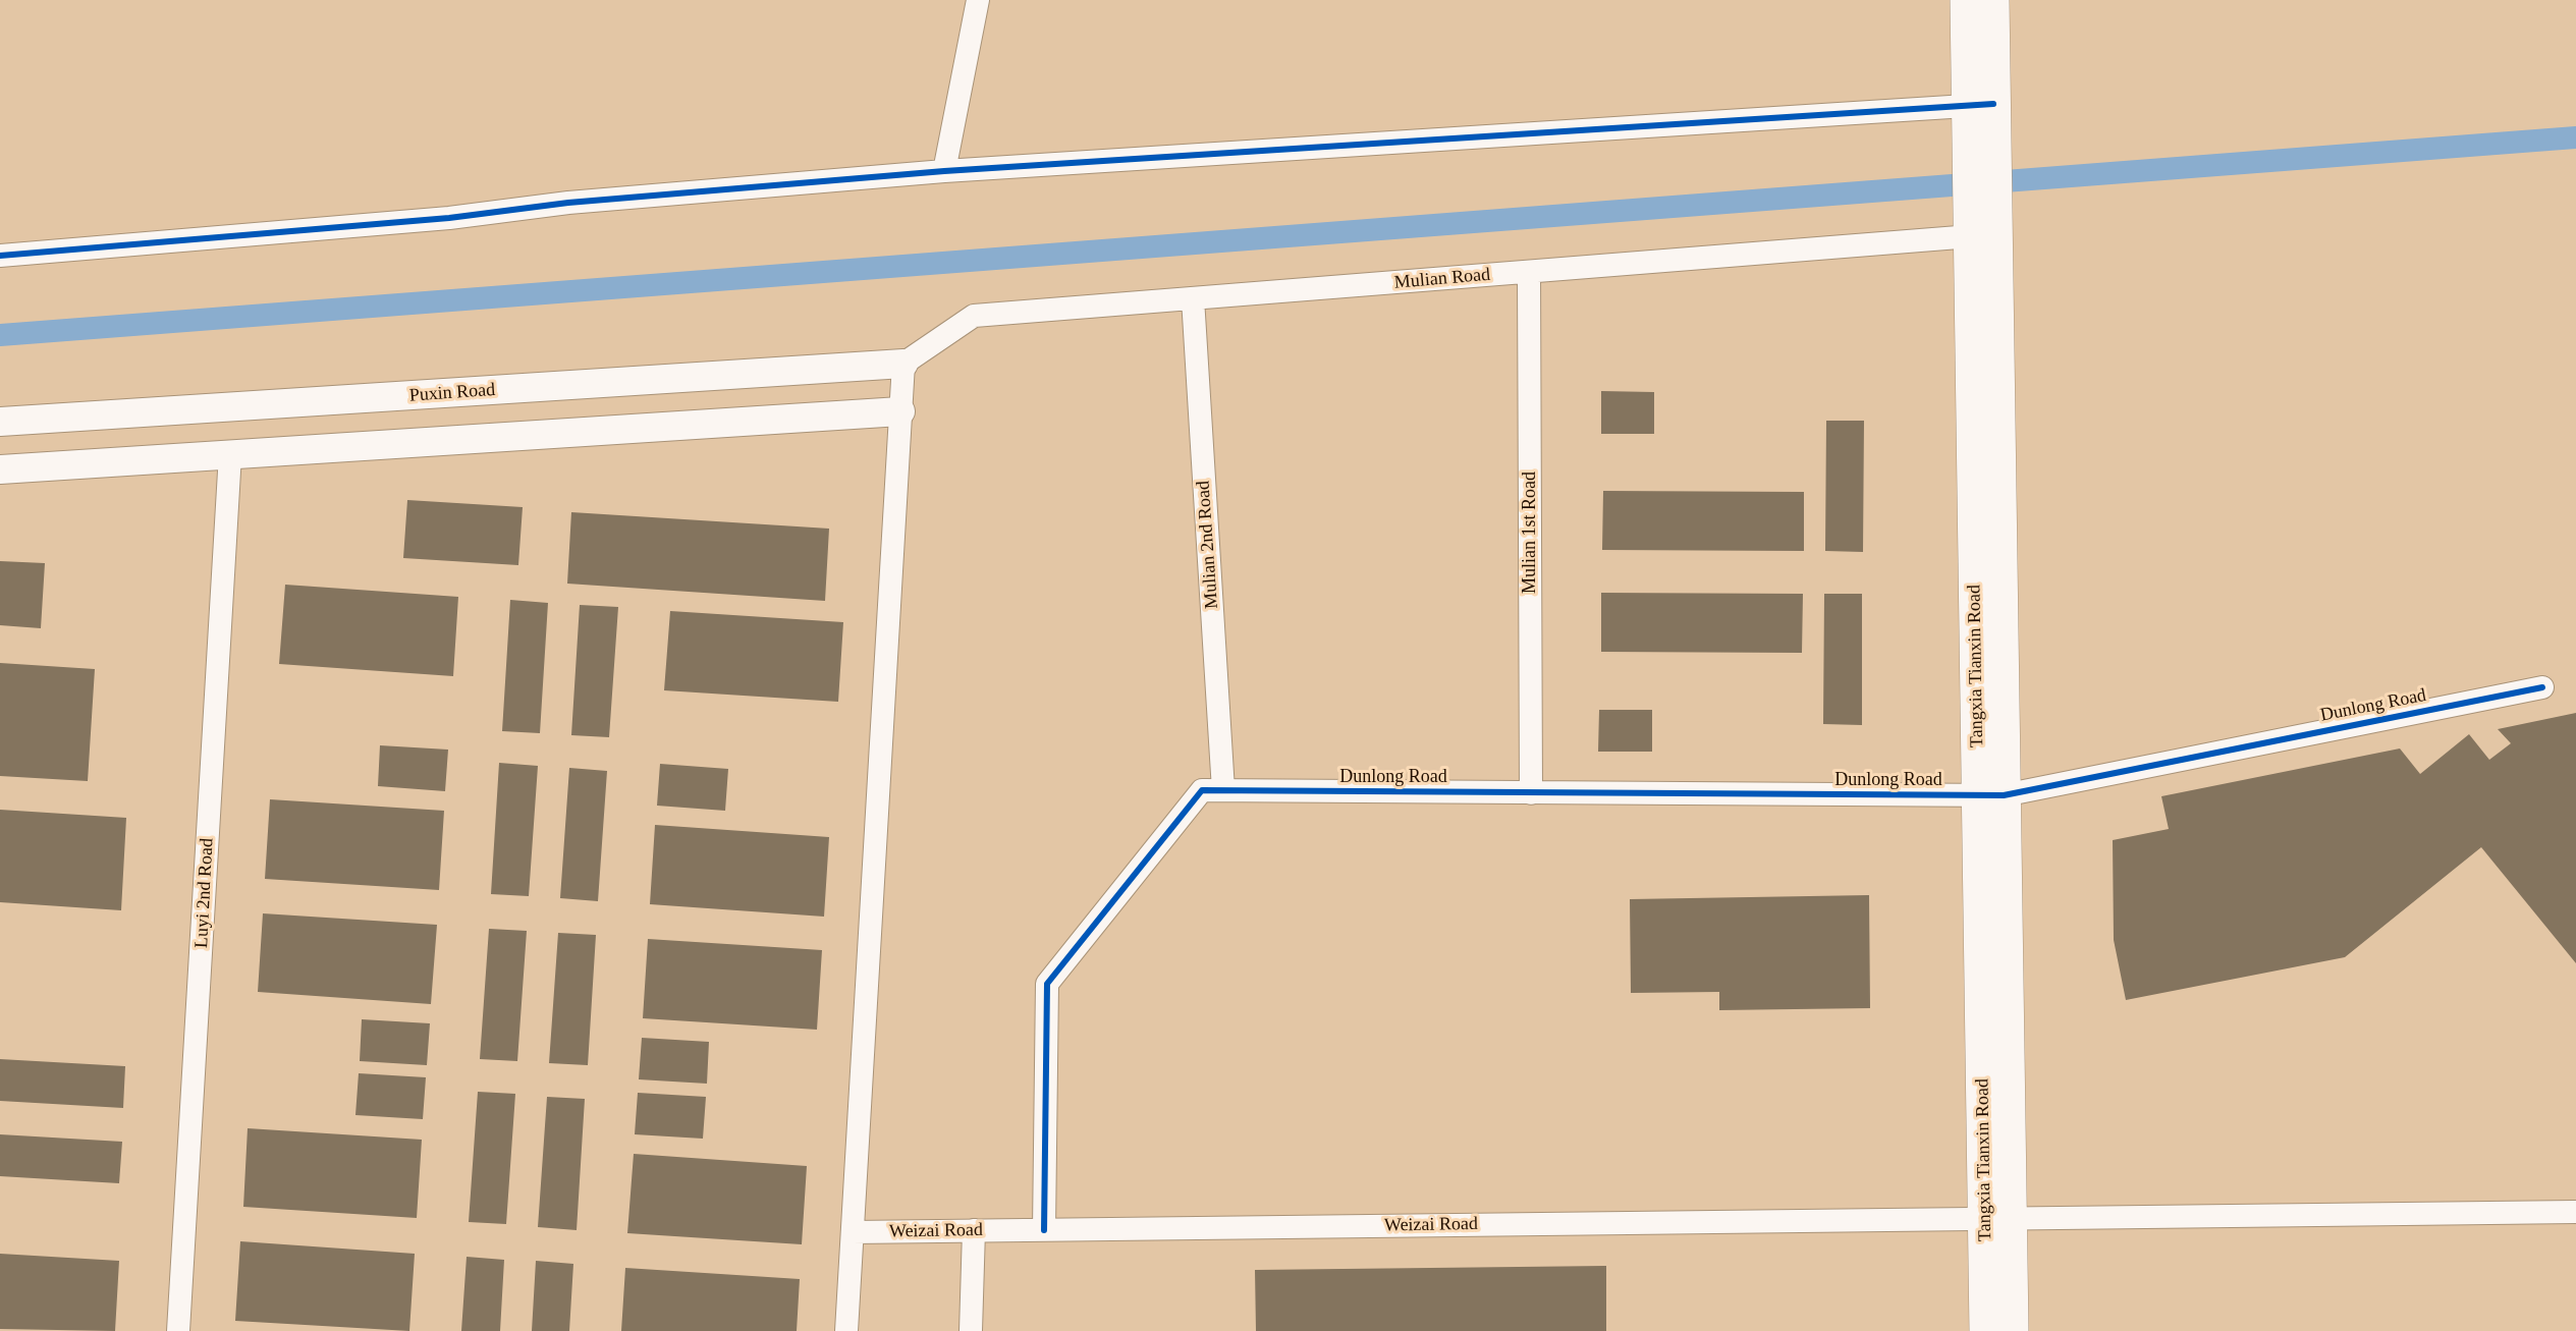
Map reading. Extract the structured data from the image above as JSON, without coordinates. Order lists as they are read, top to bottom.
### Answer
{
  "streets": {
    "main road": ["Tangxia Tianxin Road"],
    "street": [
      "Mulian Road",
      "Puxin Road",
      "Mulian 1st Road",
      "Mulian 2nd Road",
      "Dunlong Road",
      "Luyi 2nd Road",
      "Weizai Road"
    ]
  },
  "crossings": [
    ["Mulian Road", "Puxin Road"],
    ["Mulian Road", "Mulian 1st Road"],
    ["Mulian Road", "Mulian 2nd Road"],
    ["Mulian Road", "Tangxia Tianxin Road"],
    ["Mulian 1st Road", "Dunlong Road"],
    ["Mulian 2nd Road", "Dunlong Road"],
    ["Tangxia Tianxin Road", "Dunlong Road"],
    ["Tangxia Tianxin Road", "Weizai Road"],
    ["Dunlong Road", "Weizai Road"]
  ]
}
